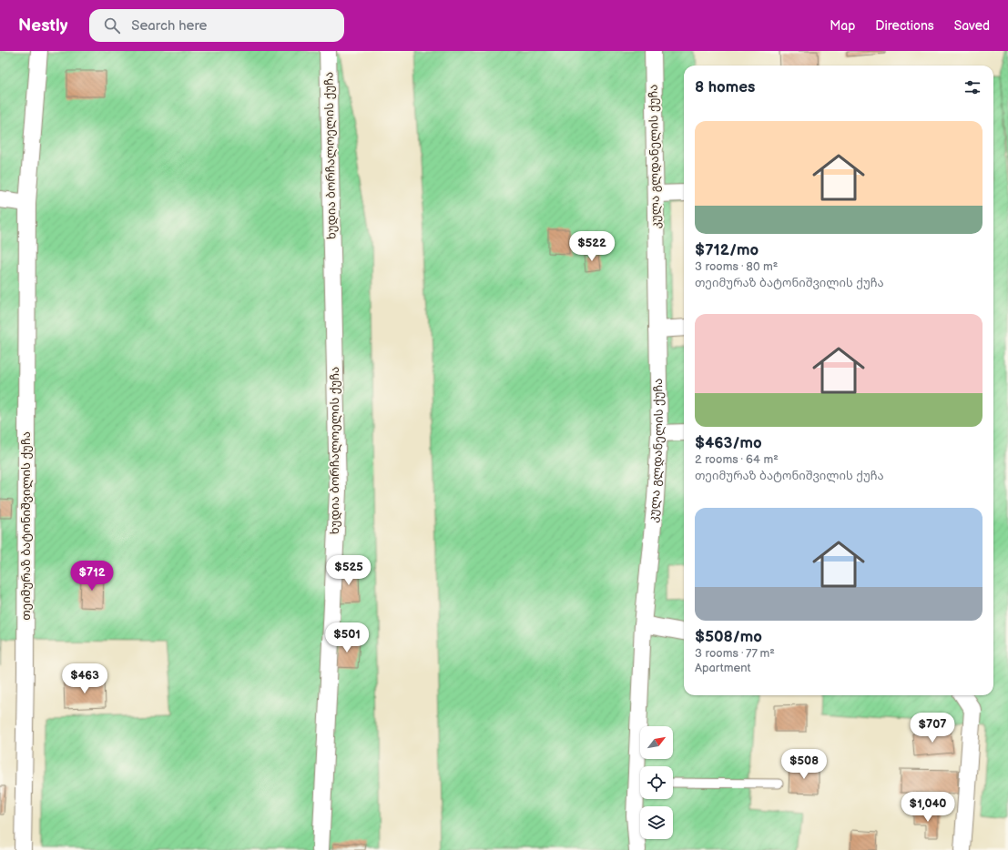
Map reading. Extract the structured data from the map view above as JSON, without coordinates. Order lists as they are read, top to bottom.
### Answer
{
  "streets": {
    "street": ["ხუდია ბორჩალოელის ქუჩა", "კულა გლდანელის ქუჩა", "თეიმურაზ ბატონიშვილის ქუჩა"]
  },
  "north": "top right",
  "page": {
    "header": "Nestly",
    "search": "Search here",
    "nav": ["Map", "Directions", "Saved"],
    "heading": "8 homes",
    "list": [
      {
        "name": "$712/mo",
        "note": "3 rooms · 80 m² · თეიმურაზ ბატონიშვილის ქუჩა"
      },
      {
        "name": "$463/mo",
        "note": "2 rooms · 64 m² · თეიმურაზ ბატონიშვილის ქუჩა"
      },
      {
        "name": "$508/mo",
        "note": "3 rooms · 77 m² · Apartment"
      }
    ],
    "price": [
      "$522",
      "$525",
      "$712",
      "$501",
      "$463",
      "$707",
      "$508",
      "$1,040"
    ]
  }
}
